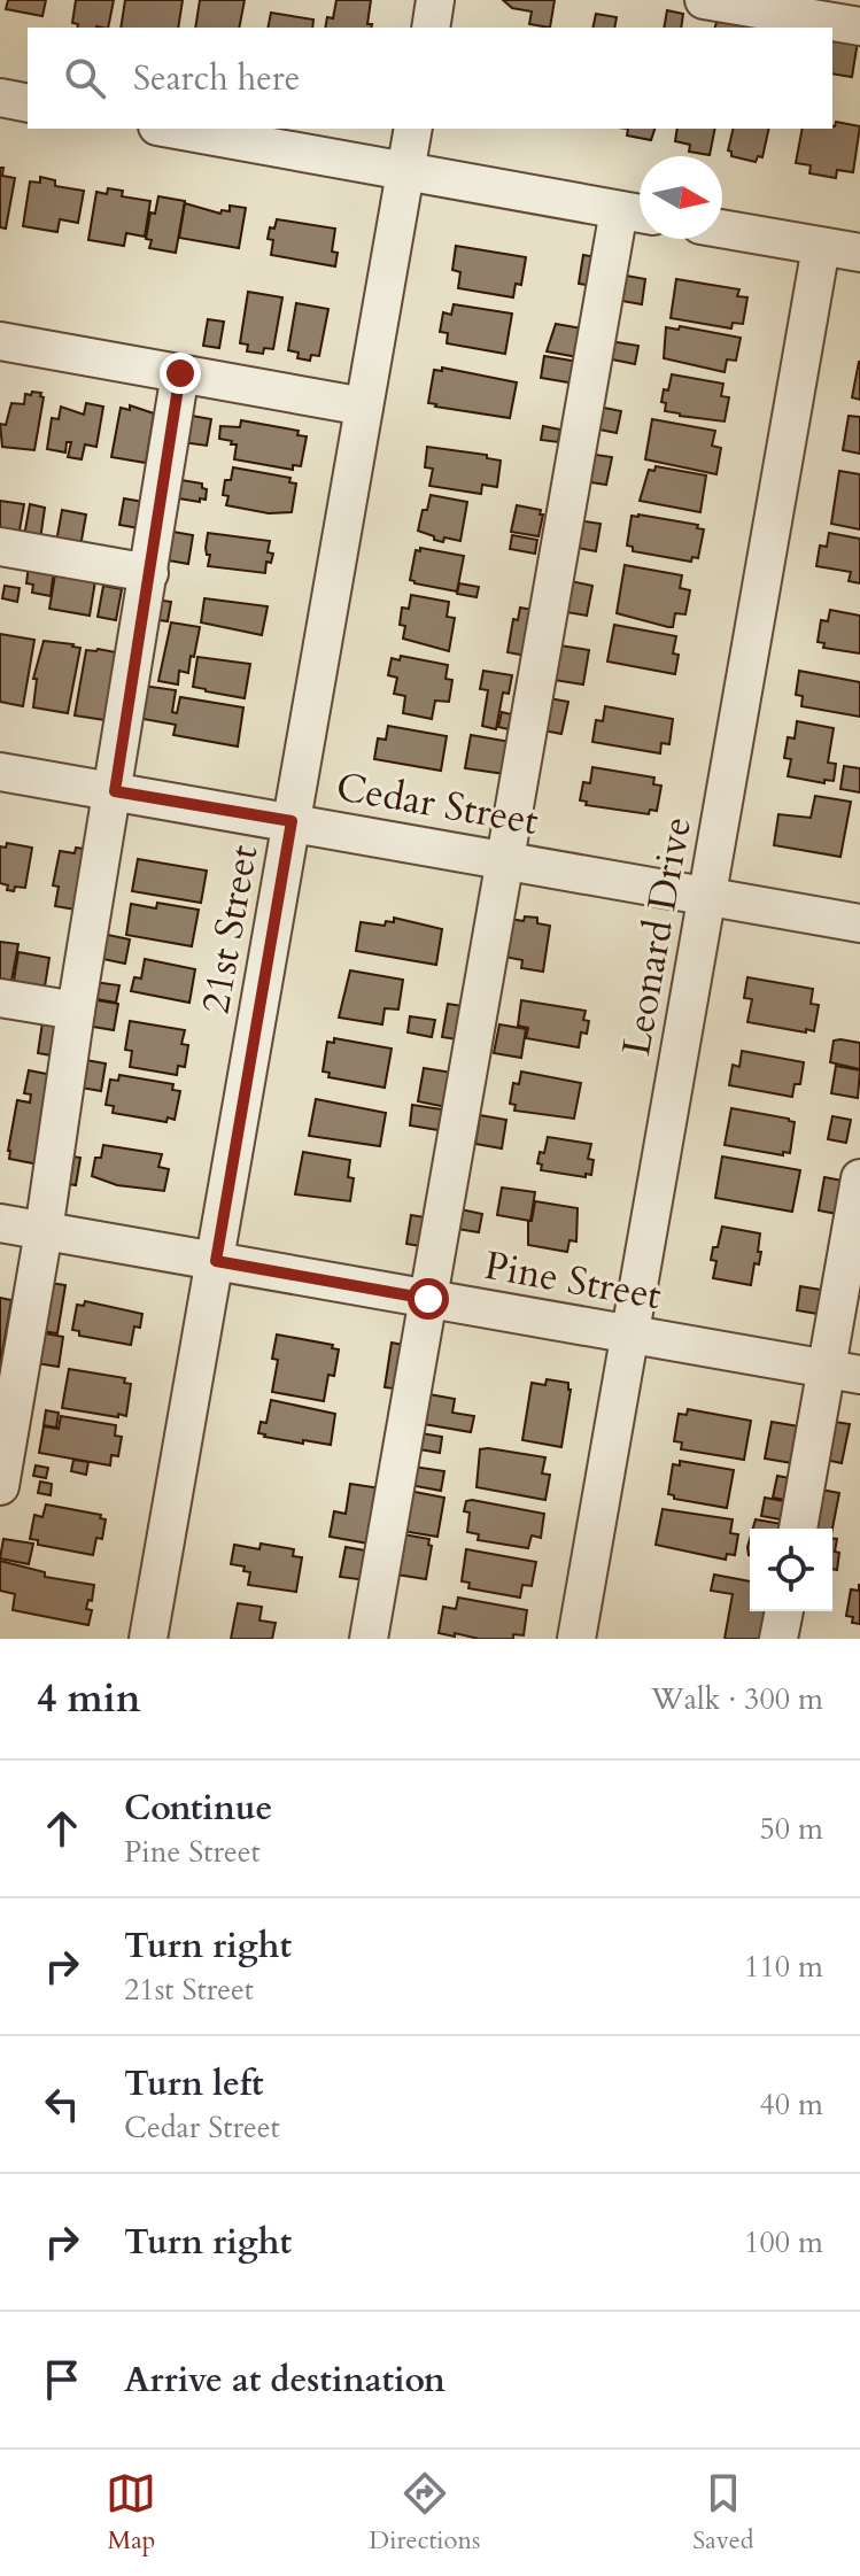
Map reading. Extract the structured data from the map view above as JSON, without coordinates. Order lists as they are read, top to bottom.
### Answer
{
  "streets": {
    "street": [
      "Cedar Street",
      "21st Street",
      "Leonard Drive",
      "Pine Street"
    ]
  },
  "crossings": [
    ["Cedar Street", "21st Street"],
    ["Cedar Street", "Leonard Drive"],
    ["21st Street", "Pine Street"],
    ["Leonard Drive", "Pine Street"]
  ],
  "north": "right",
  "page": {
    "search": "Search here",
    "heading": ["4 min", "Walk · 300 m"],
    "list": [
      ["Continue", "Pine Street", "50 m"],
      ["Turn right", "21st Street", "110 m"],
      ["Turn left", "Cedar Street", "40 m"],
      ["Turn right", "100 m"],
      "Arrive at destination"
    ],
    "nav": ["Map", "Directions", "Saved"]
  }
}
